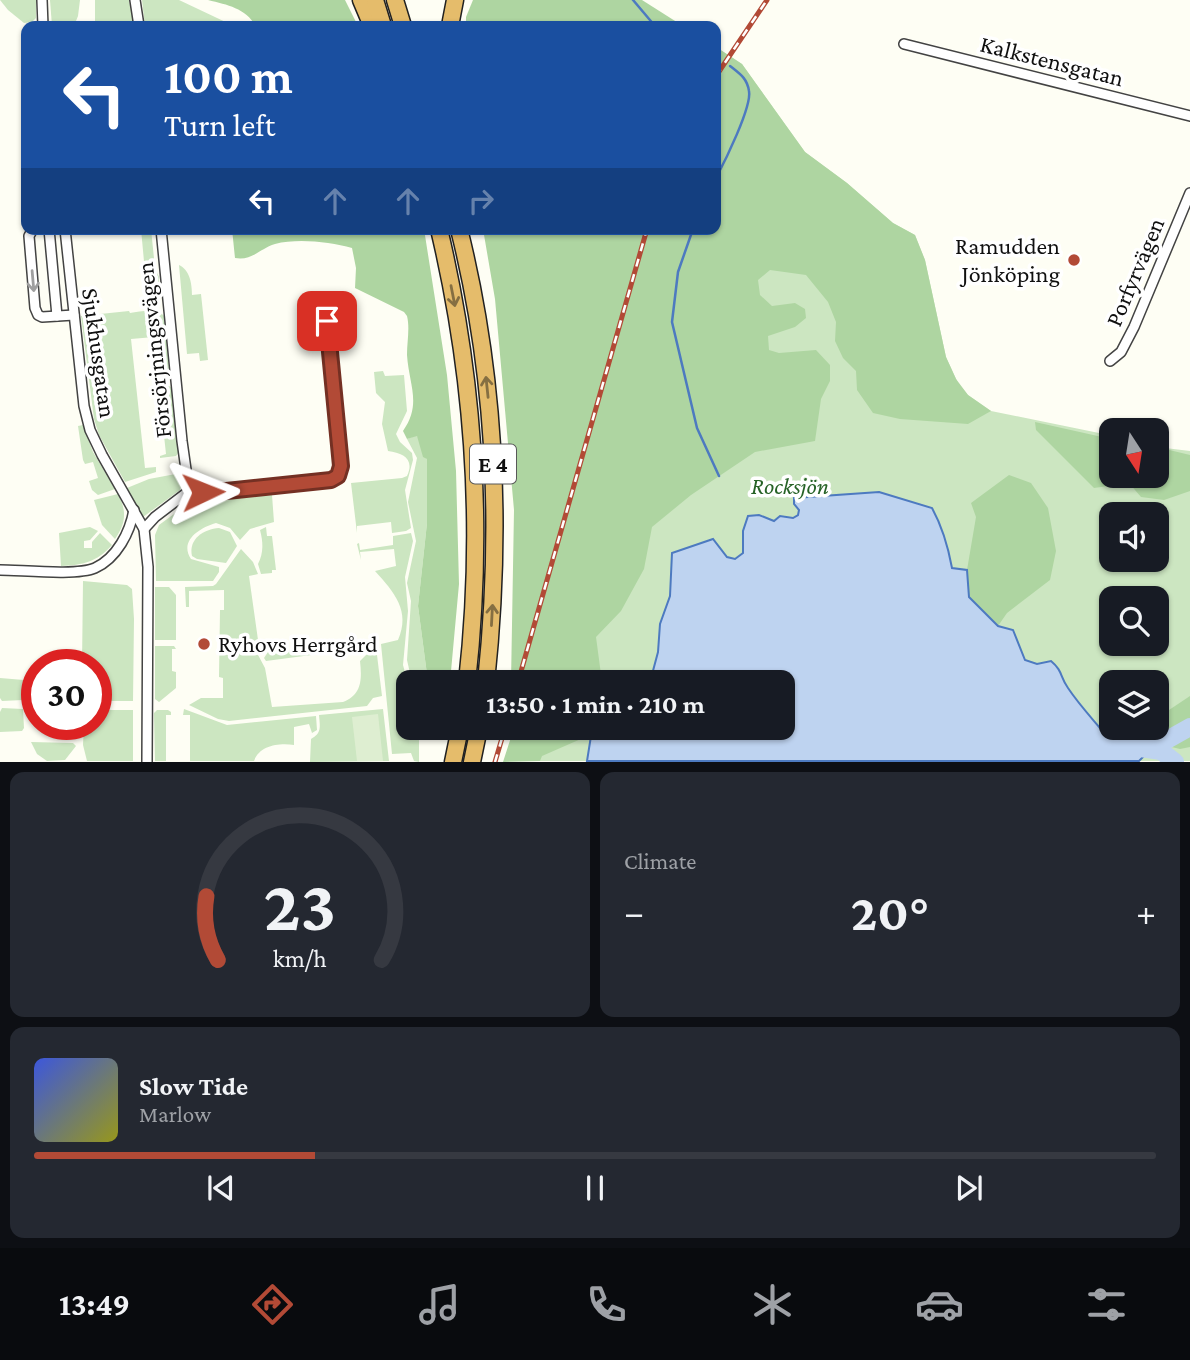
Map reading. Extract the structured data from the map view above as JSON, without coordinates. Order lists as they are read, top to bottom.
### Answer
{
  "streets": {
    "highway": ["E 4"],
    "street": [
      "Kalkstensgatan",
      "Porfyrvägen",
      "Försörjningsvägen",
      "Sjukhusgatan"
    ]
  },
  "parks": ["Rocksjön"],
  "places": ["Ramudden Jönköping", "Ryhovs Herrgård"],
  "north": "bottom",
  "page": {
    "turn": ["100 m", "Turn left"],
    "limit": "30",
    "trip": "13:50 · 1 min · 210 m",
    "tile": "Climate",
    "heat": ["−", "20°", "+"],
    "song": ["Slow Tide", "Marlow"],
    "tabs": "13:49",
    "gauge": ["23", "km/h"]
  }
}
